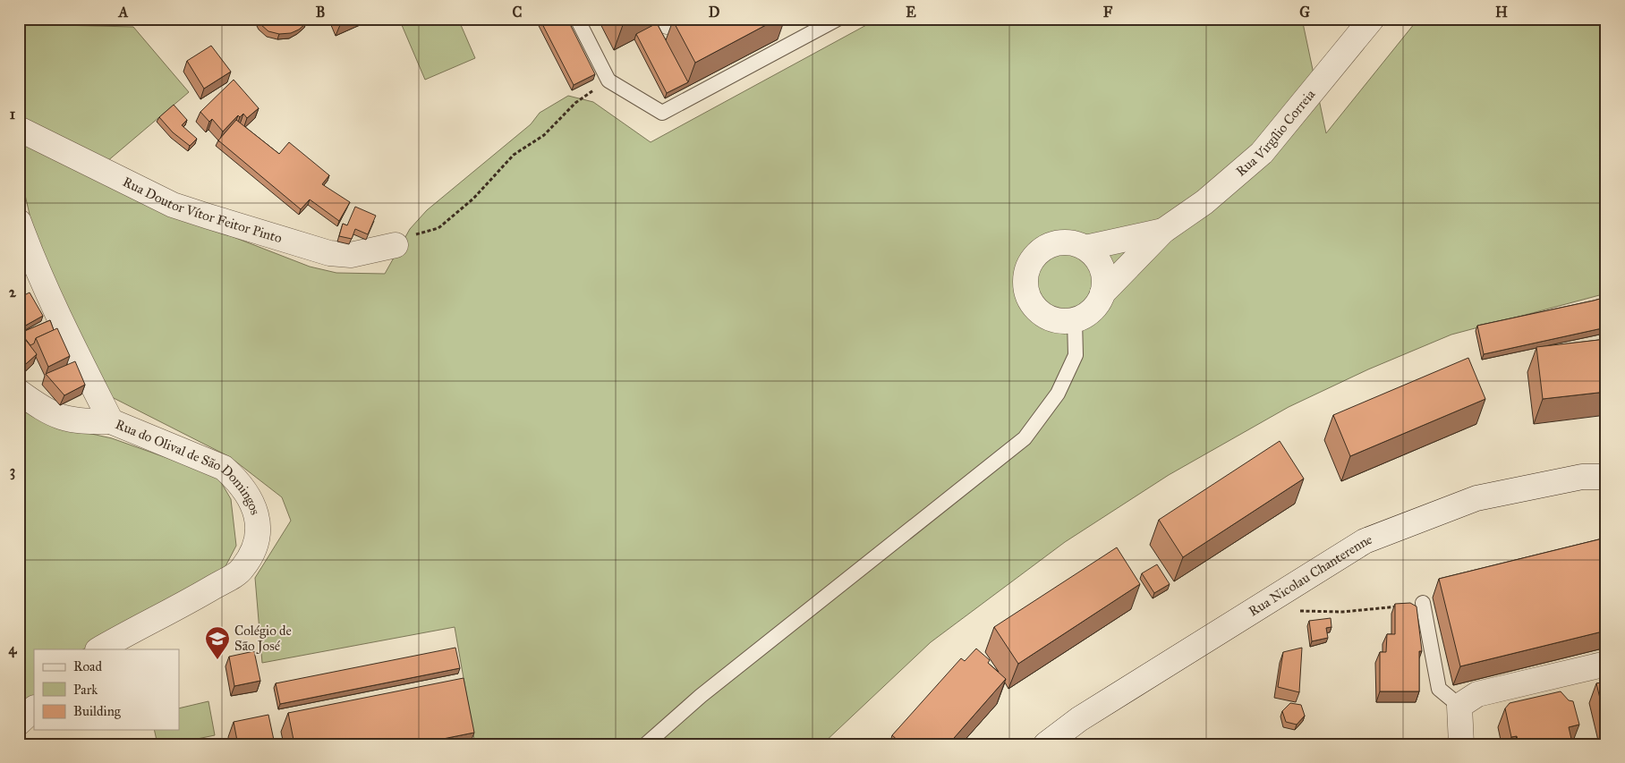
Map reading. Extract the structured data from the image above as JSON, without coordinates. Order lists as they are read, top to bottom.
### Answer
{
  "streets": {
    "street": [
      "Rua Virgílio Correia",
      "Rua Doutor Vítor Feitor Pinto",
      "Rua do Olival de São Domingos",
      "Rua Nicolau Chanterenne"
    ]
  },
  "places": {
    "school or university": ["Colégio de São José"]
  },
  "legend": ["Road", "Park", "Building"],
  "grid": {
    "columns": [
      "A",
      "B",
      "C",
      "D",
      "E",
      "F",
      "G",
      "H"
    ],
    "rows": [
      "1",
      "2",
      "3",
      "4"
    ]
  }
}
